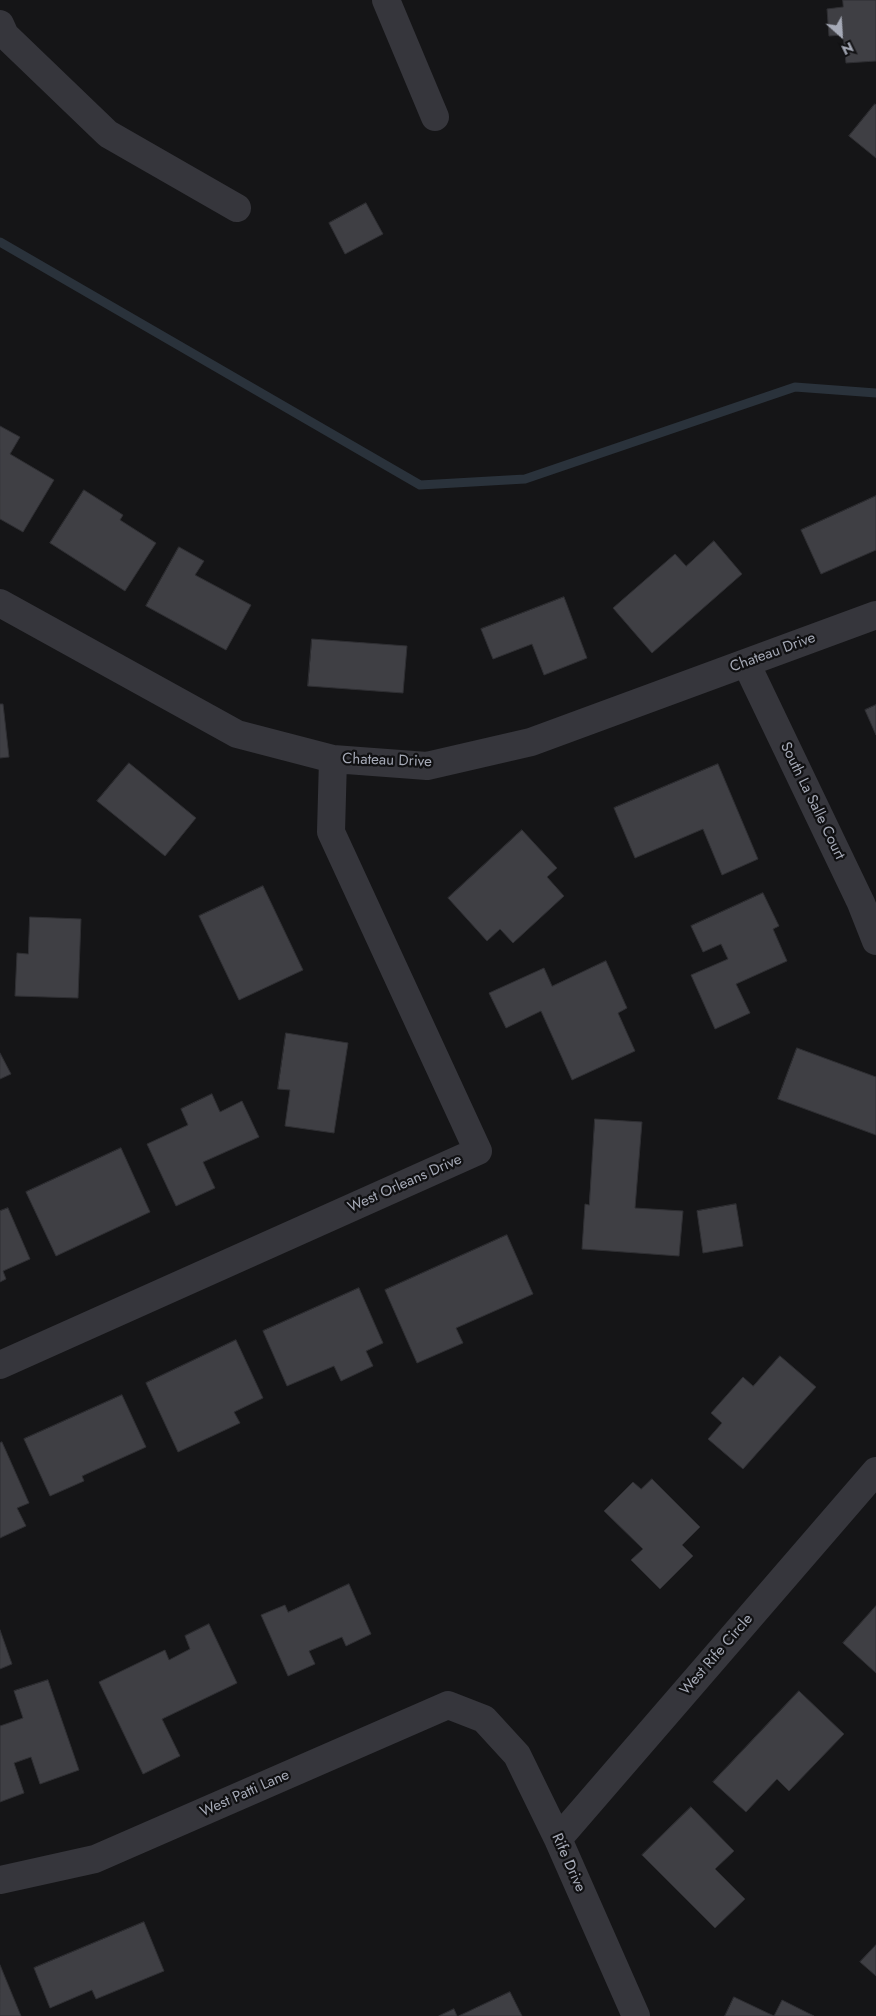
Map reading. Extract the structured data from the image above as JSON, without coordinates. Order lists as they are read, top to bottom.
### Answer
{
  "streets": {
    "street": [
      "Chateau Drive",
      "South La Salle Court",
      "West Orleans Drive",
      "West Rife Circle",
      "West Patti Lane",
      "Rife Drive"
    ]
  },
  "crossings": [
    ["Chateau Drive", "South La Salle Court"],
    ["Chateau Drive", "West Orleans Drive"],
    ["West Rife Circle", "Rife Drive"],
    ["West Patti Lane", "Rife Drive"]
  ],
  "north": "bottom right"
}
